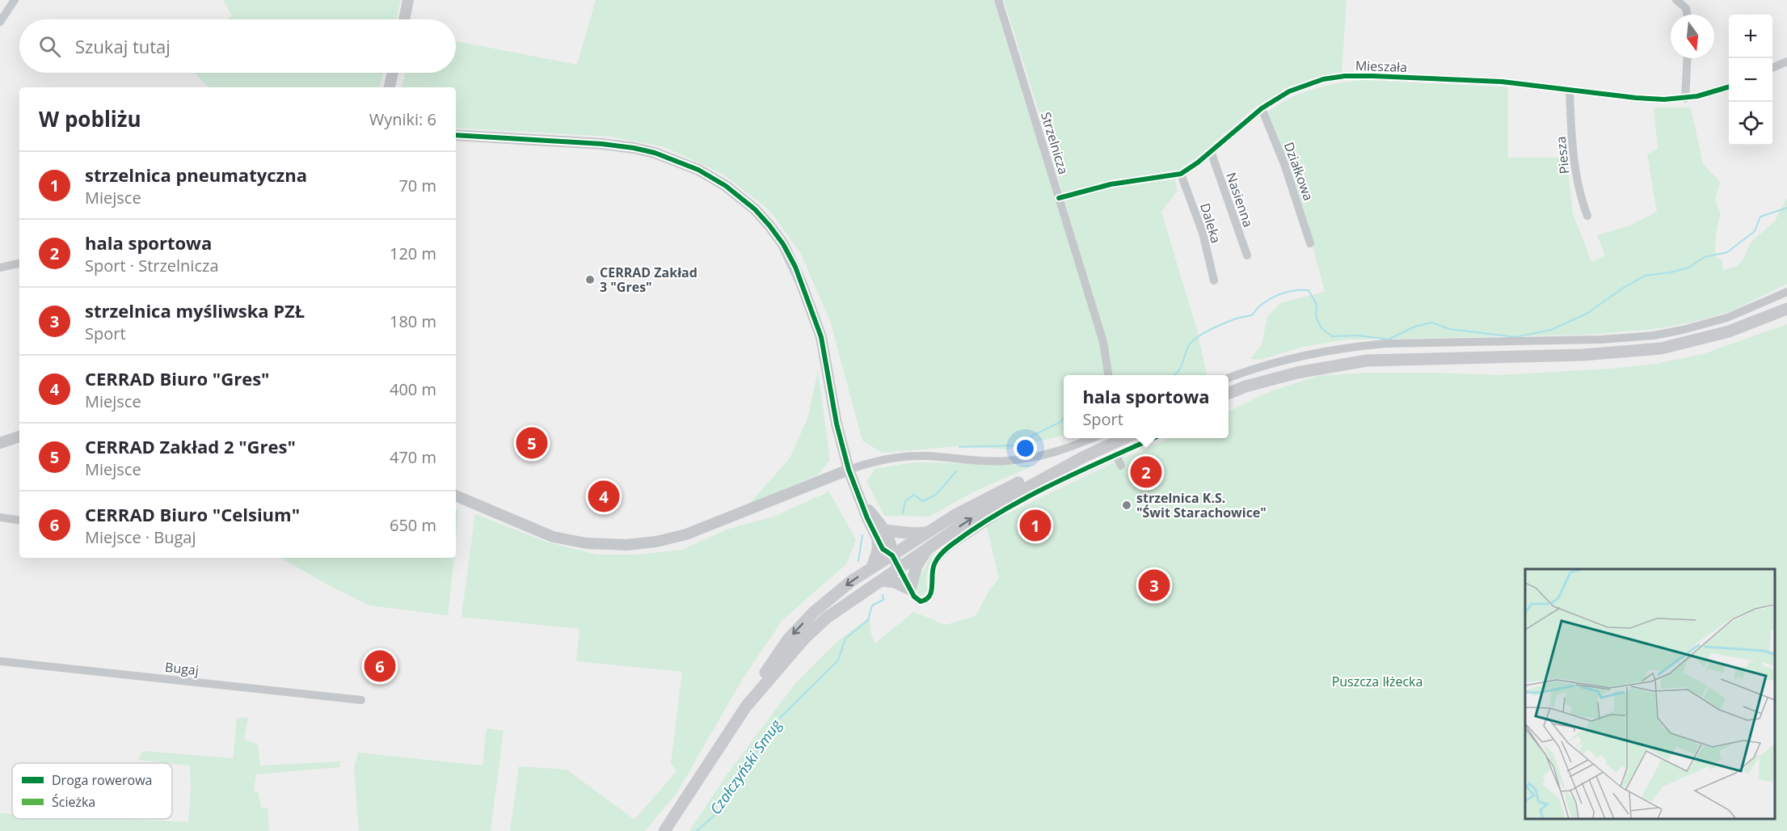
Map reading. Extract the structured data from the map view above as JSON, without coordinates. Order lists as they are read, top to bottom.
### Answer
{
  "streets": {
    "street": [
      "Mieszała",
      "Strzelnicza",
      "Piesza",
      "Działkowa",
      "Nasienna",
      "Daleka",
      "Bugaj"
    ]
  },
  "crossings": [
    ["Mieszała", "Strzelnicza"],
    ["Mieszała", "Piesza"],
    ["Mieszała", "Działkowa"],
    ["Mieszała", "Nasienna"],
    ["Mieszała", "Daleka"]
  ],
  "water": ["Czałczyński Smug"],
  "parks": ["Puszcza Iłżecka"],
  "places": ["CERRAD Zakład 3 \"Gres\"", "strzelnica K.S. \"Świt Starachowice\""],
  "legend": ["Droga rowerowa", "Ścieżka"],
  "north": "bottom",
  "page": {
    "map_buttons": ["+", "−"],
    "search": "Szukaj tutaj",
    "heading": ["W pobliżu", "Wyniki: 6"],
    "list": [
      {
        "mark": "1",
        "name": "strzelnica pneumatyczna",
        "note": "Miejsce",
        "value": "70 m"
      },
      {
        "mark": "2",
        "name": "hala sportowa",
        "note": "Sport · Strzelnicza",
        "value": "120 m"
      },
      {
        "mark": "3",
        "name": "strzelnica myśliwska PZŁ",
        "note": "Sport",
        "value": "180 m"
      },
      {
        "mark": "4",
        "name": "CERRAD Biuro \"Gres\"",
        "note": "Miejsce",
        "value": "400 m"
      },
      {
        "mark": "5",
        "name": "CERRAD Zakład 2 \"Gres\"",
        "note": "Miejsce",
        "value": "470 m"
      },
      {
        "mark": "6",
        "name": "CERRAD Biuro \"Celsium\"",
        "note": "Miejsce · Bugaj",
        "value": "650 m"
      }
    ],
    "popup": ["hala sportowa", "Sport"],
    "pins": [
      "5",
      "2",
      "4",
      "1",
      "3",
      "6"
    ]
  }
}
